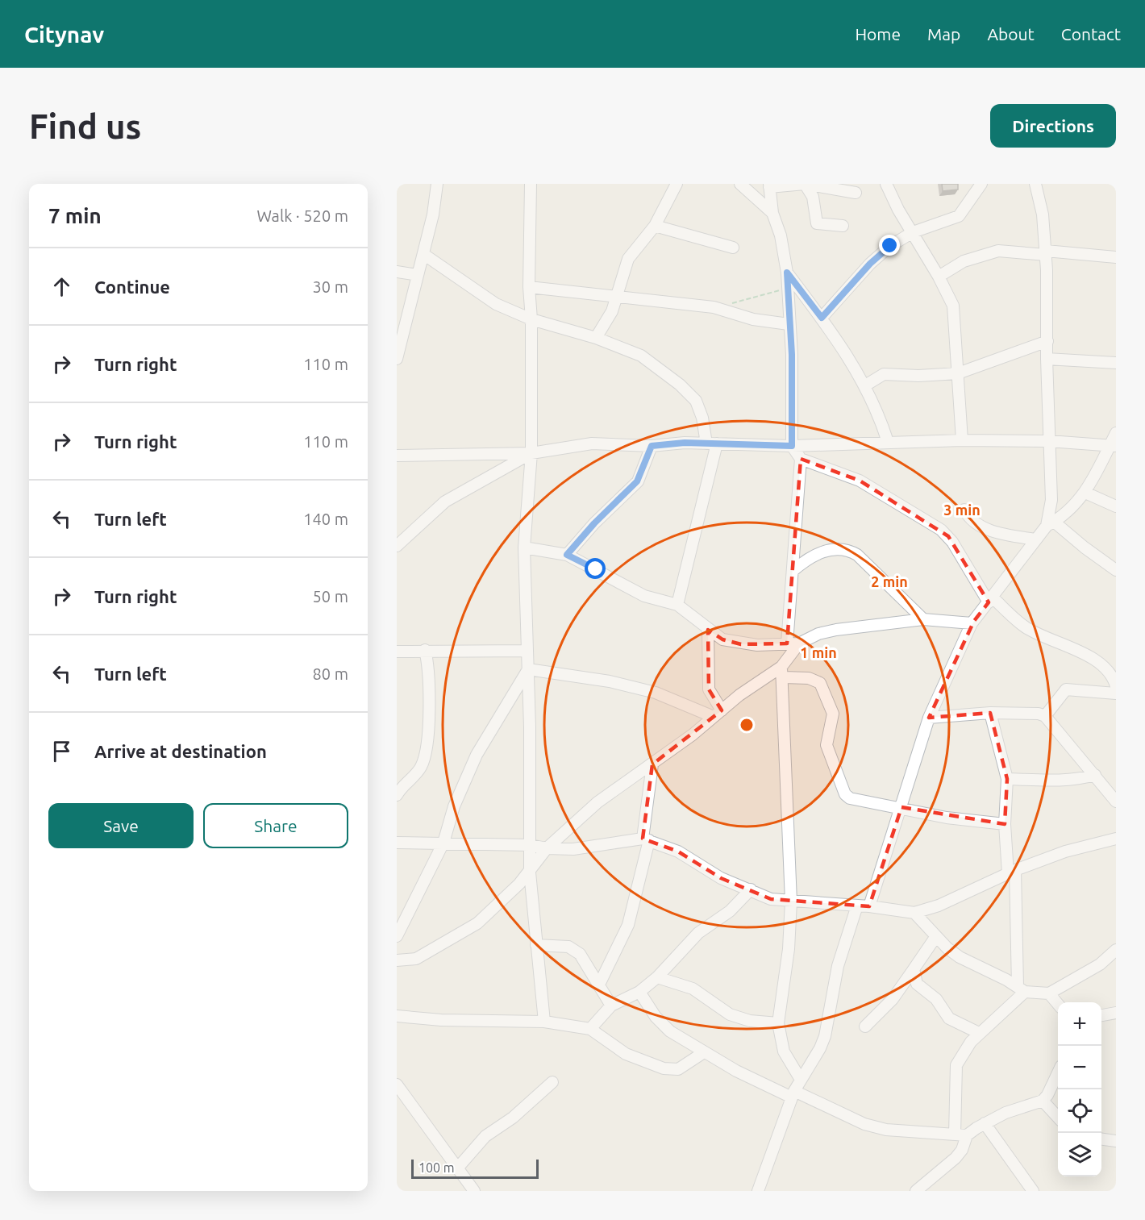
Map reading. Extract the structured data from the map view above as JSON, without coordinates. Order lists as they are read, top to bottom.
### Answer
{
  "scale_bar": "100 m",
  "page": {
    "header": "Citynav",
    "nav": [
      "Home",
      "Map",
      "About",
      "Contact"
    ],
    "buttons": [
      "Directions",
      ["Save", "Share"]
    ],
    "title": "Find us",
    "heading": ["7 min", "Walk · 520 m"],
    "list": [
      ["Continue", "30 m"],
      ["Turn right", "110 m"],
      ["Turn right", "110 m"],
      ["Turn left", "140 m"],
      ["Turn right", "50 m"],
      ["Turn left", "80 m"],
      "Arrive at destination"
    ],
    "map_buttons": ["+", "−"],
    "scale": "100 m"
  },
  "rings": ["3 min", "2 min", "1 min"]
}
